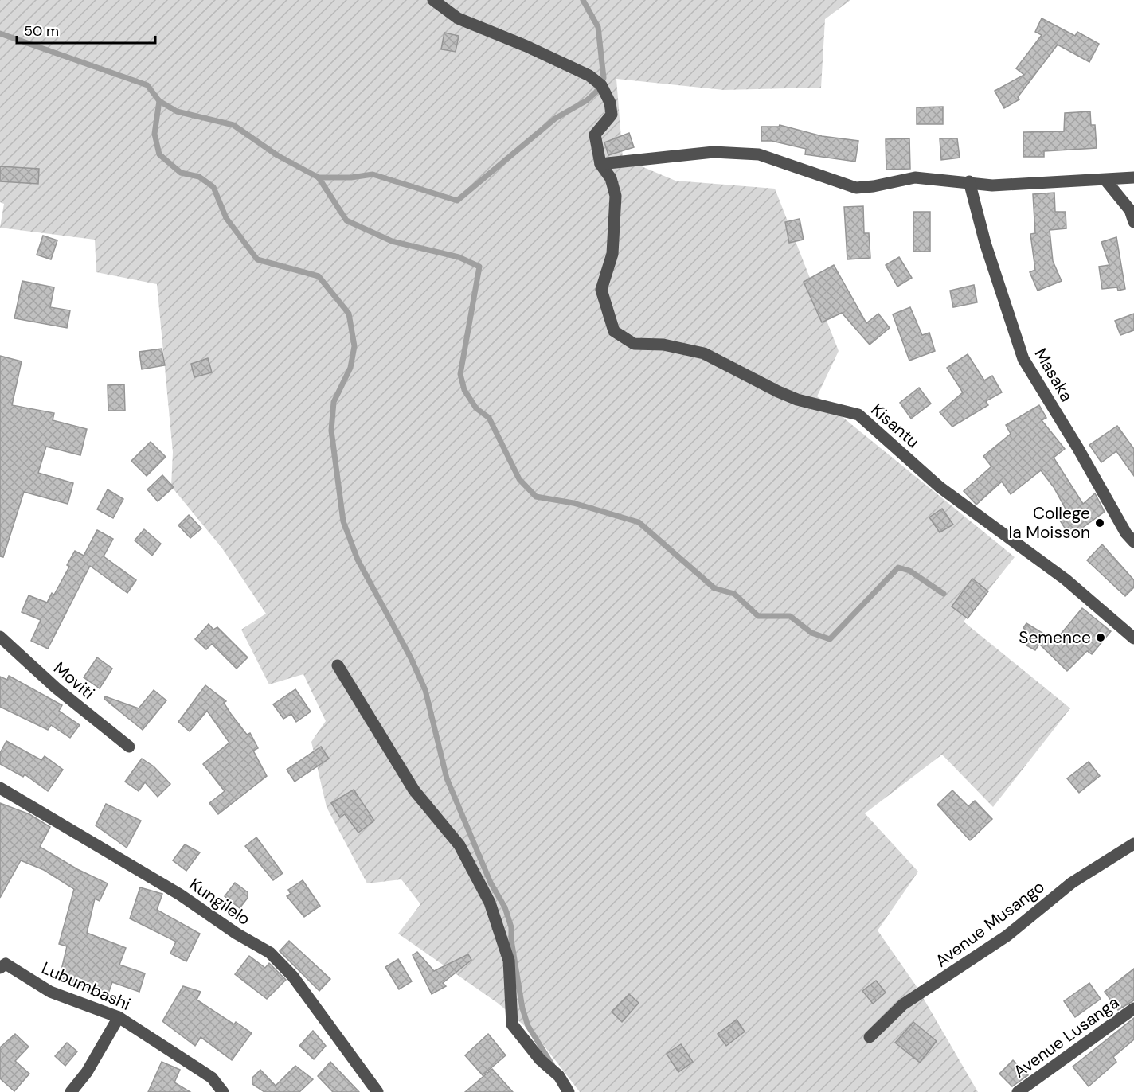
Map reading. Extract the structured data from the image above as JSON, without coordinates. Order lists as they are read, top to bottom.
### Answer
{
  "streets": {
    "street": [
      "Masaka",
      "Kisantu",
      "Moviti",
      "Kungilelo",
      "Avenue Musango",
      "Lubumbashi",
      "Avenue Lusanga"
    ]
  },
  "places": ["College la Moisson", "Semence"],
  "scale_bar": "50 m"
}
